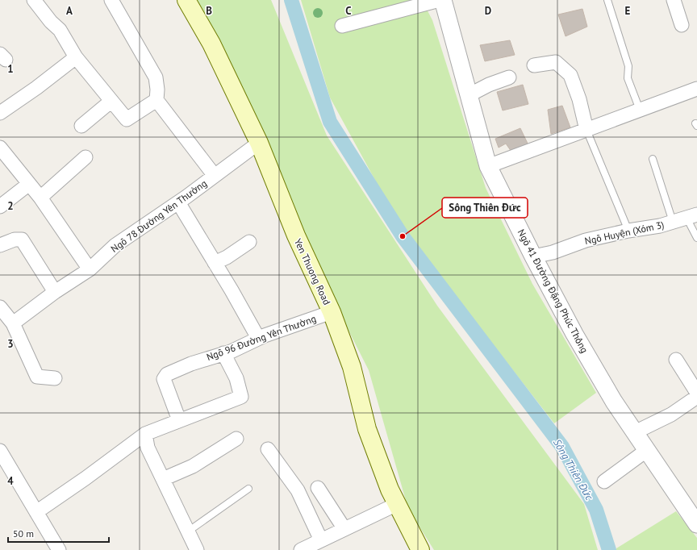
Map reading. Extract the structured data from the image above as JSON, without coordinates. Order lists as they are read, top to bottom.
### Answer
{
  "streets": {
    "main road": ["Yen Thuong Road"],
    "street": [
      "Ngõ 78 Đường Yên Thường",
      "Ngõ Huyện (Xóm 3)",
      "Ngõ 41 Đường Đặng Phúc Thông",
      "Ngõ 96 Đường Yên Thường"
    ]
  },
  "crossings": [
    ["Ngõ 78 Đường Yên Thường", "Yen Thuong Road"],
    ["Ngõ Huyện (Xóm 3)", "Ngõ 41 Đường Đặng Phúc Thông"],
    ["Yen Thuong Road", "Ngõ 96 Đường Yên Thường"]
  ],
  "water": ["Sông Thiên Đức"],
  "places": ["Sông Thiên Đức"],
  "scale_bar": "50 m",
  "grid": {
    "columns": [
      "A",
      "B",
      "C",
      "D",
      "E"
    ],
    "rows": [
      "1",
      "2",
      "3",
      "4"
    ]
  }
}
